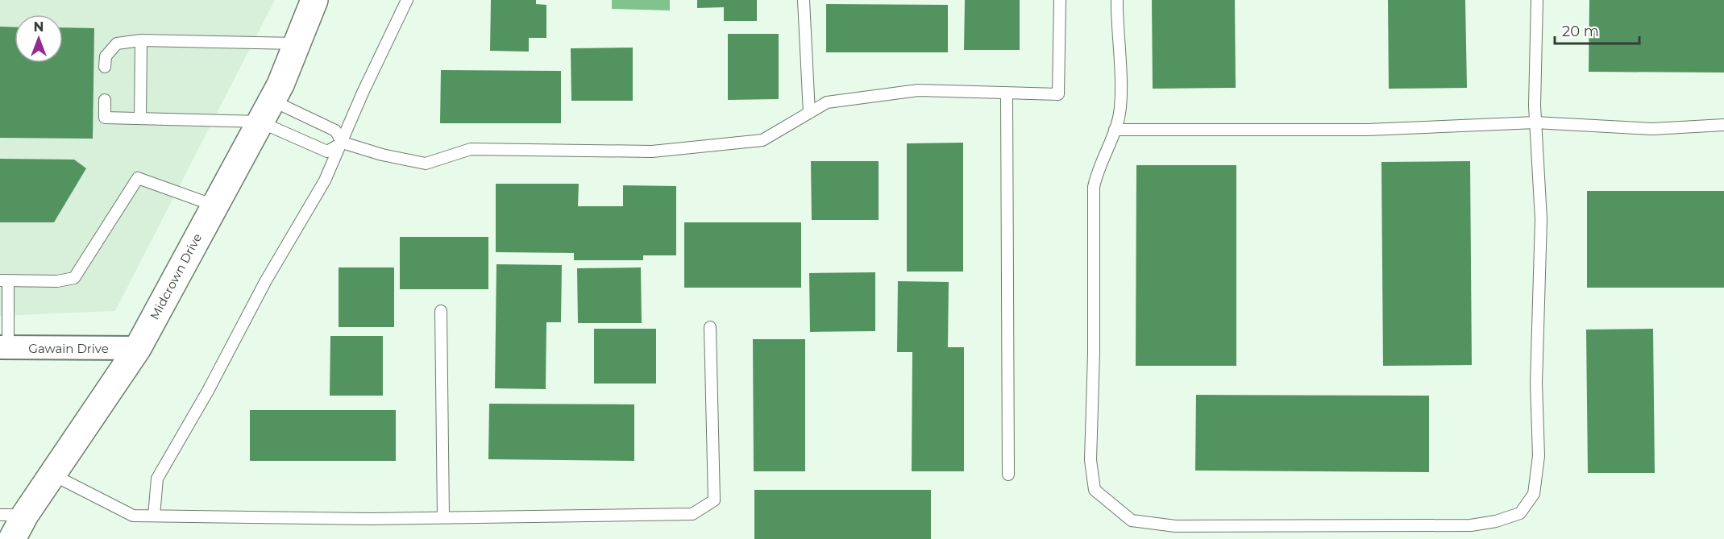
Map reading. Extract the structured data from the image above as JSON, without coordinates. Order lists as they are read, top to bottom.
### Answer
{
  "streets": {
    "street": ["Midcrown Drive", "Gawain Drive"]
  },
  "crossings": [
    ["Midcrown Drive", "Gawain Drive"]
  ],
  "scale_bar": "20 m",
  "north": "top"
}
